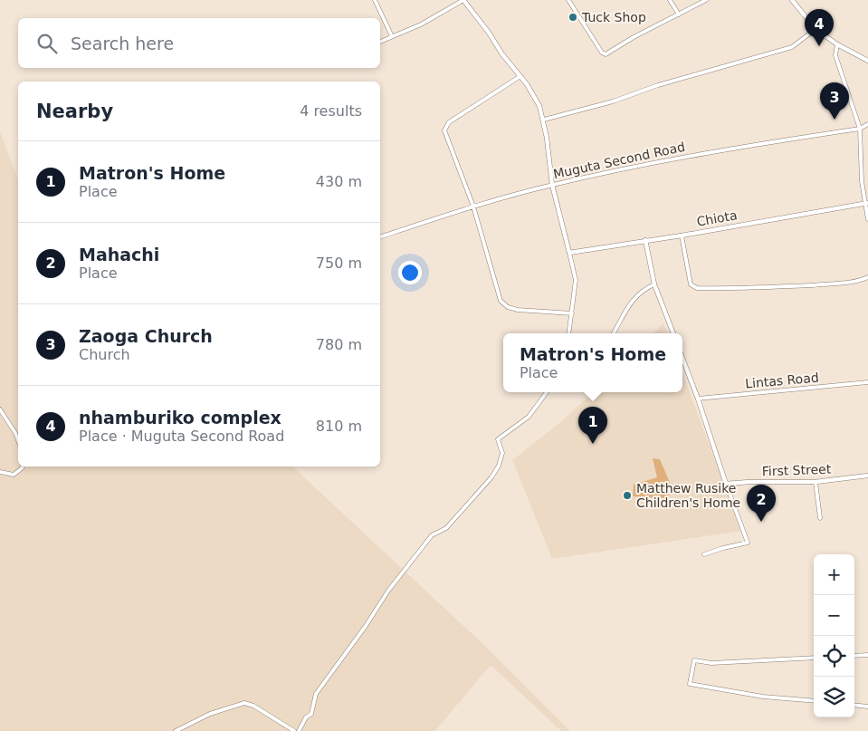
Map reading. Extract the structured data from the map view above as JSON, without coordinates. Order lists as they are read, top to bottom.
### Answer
{
  "streets": {
    "street": [
      "Muguta Second Road",
      "Chiota",
      "Lintas Road",
      "First Street"
    ]
  },
  "places": ["Tuck Shop", "Matthew Rusike Children's Home"],
  "page": {
    "pins": [
      "4",
      "3",
      "1",
      "2"
    ],
    "search": "Search here",
    "heading": ["Nearby", "4 results"],
    "list": [
      {
        "mark": "1",
        "name": "Matron's Home",
        "note": "Place",
        "value": "430 m"
      },
      {
        "mark": "2",
        "name": "Mahachi",
        "note": "Place",
        "value": "750 m"
      },
      {
        "mark": "3",
        "name": "Zaoga Church",
        "note": "Church",
        "value": "780 m"
      },
      {
        "mark": "4",
        "name": "nhamburiko complex",
        "note": "Place · Muguta Second Road",
        "value": "810 m"
      }
    ],
    "popup": ["Matron's Home", "Place"],
    "map_buttons": ["+", "−"]
  }
}
